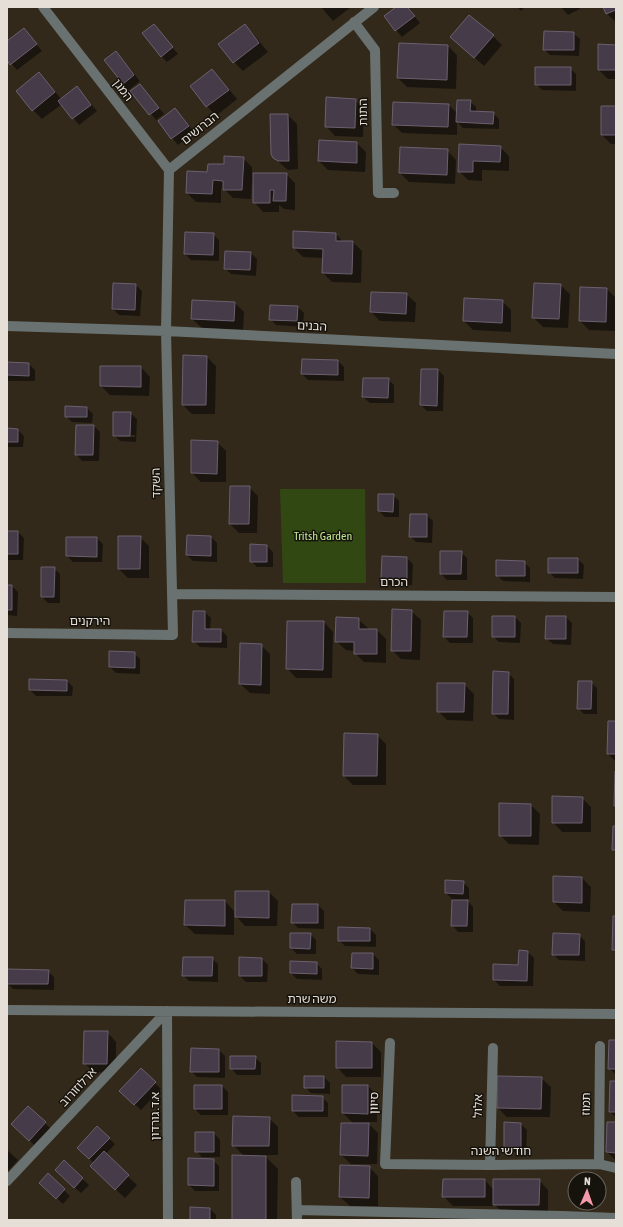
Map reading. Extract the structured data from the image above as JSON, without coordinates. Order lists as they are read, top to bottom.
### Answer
{
  "streets": {
    "street": [
      "המגן",
      "התות",
      "הברושים",
      "הבנים",
      "השקד",
      "הכרם",
      "הירקנים",
      "משה שרת",
      "ארלוזורוב",
      "סיוון",
      "תמוז",
      "אלול",
      "א.ד. גורדון",
      "חודשי השנה"
    ]
  },
  "crossings": [
    ["המגן", "הברושים"],
    ["התות", "הברושים"],
    ["הבנים", "השקד"],
    ["השקד", "הכרם"],
    ["השקד", "הירקנים"],
    ["משה שרת", "ארלוזורוב"],
    ["משה שרת", "א.ד. גורדון"],
    ["ארלוזורוב", "א.ד. גורדון"],
    ["סיוון", "חודשי השנה"],
    ["תמוז", "חודשי השנה"],
    ["אלול", "חודשי השנה"]
  ],
  "parks": ["Tritsh Garden"],
  "north": "top"
}
